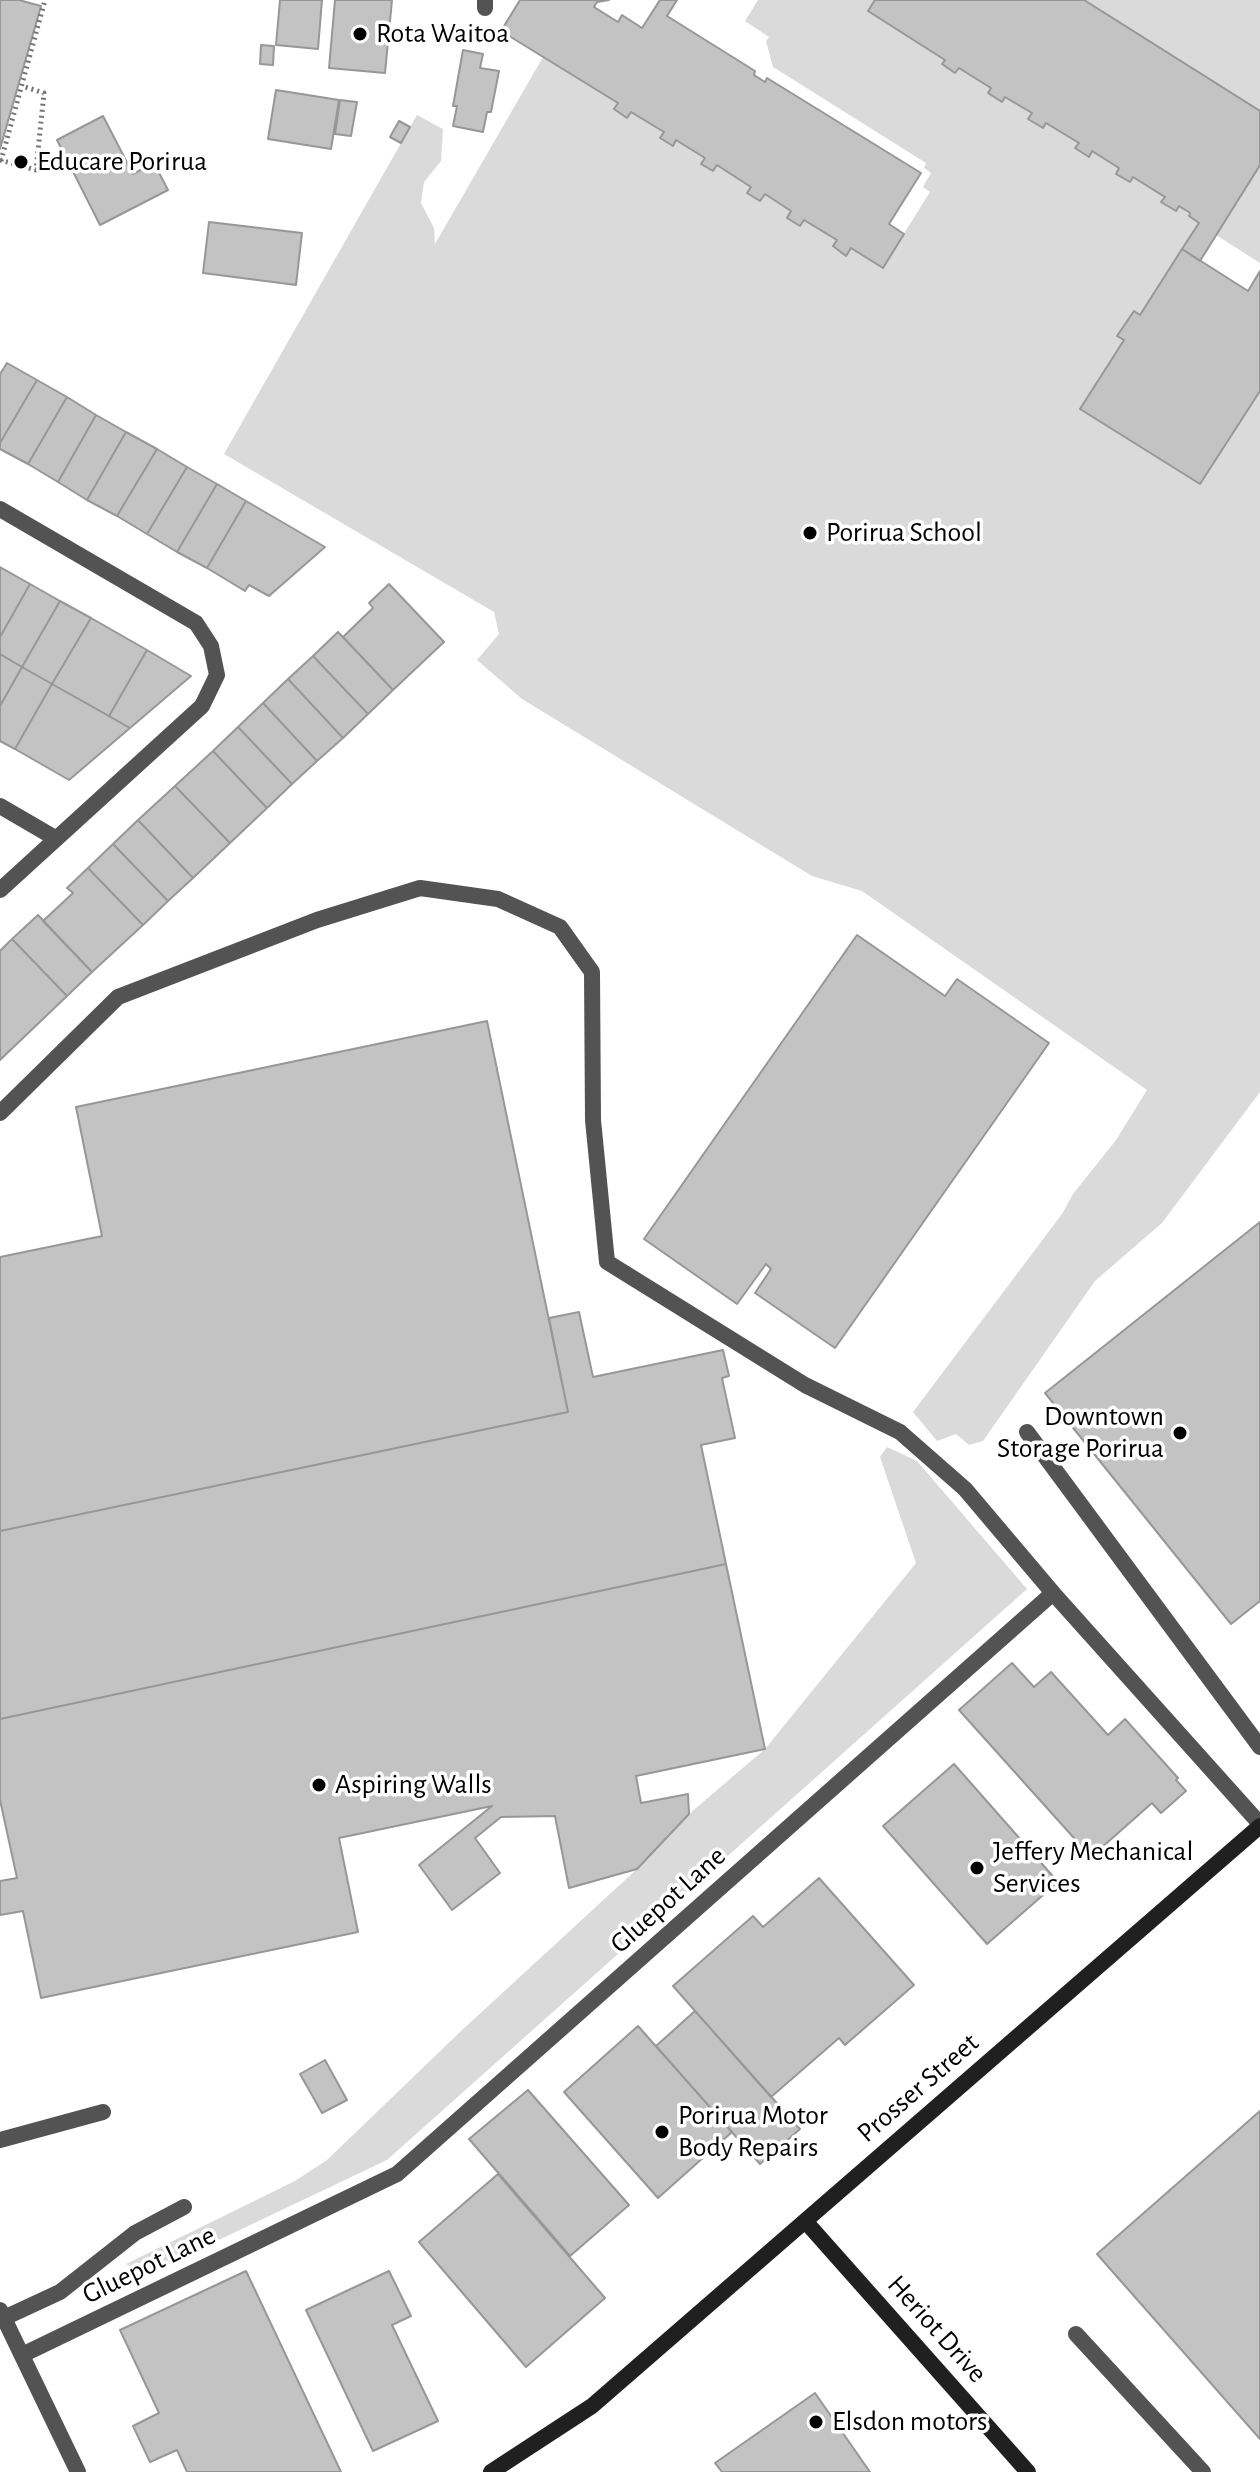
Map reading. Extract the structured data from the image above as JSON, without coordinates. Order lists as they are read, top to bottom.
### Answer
{
  "streets": {
    "main road": ["Prosser Street", "Heriot Drive"],
    "street": ["Gluepot Lane"]
  },
  "crossings": [
    ["Prosser Street", "Heriot Drive"]
  ],
  "places": [
    "Rota Waitoa",
    "Educare Porirua",
    "Porirua School",
    "Downtown Storage Porirua",
    "Aspiring Walls",
    "Jeffery Mechanical Services",
    "Porirua Motor Body Repairs",
    "Elsdon motors"
  ]
}
